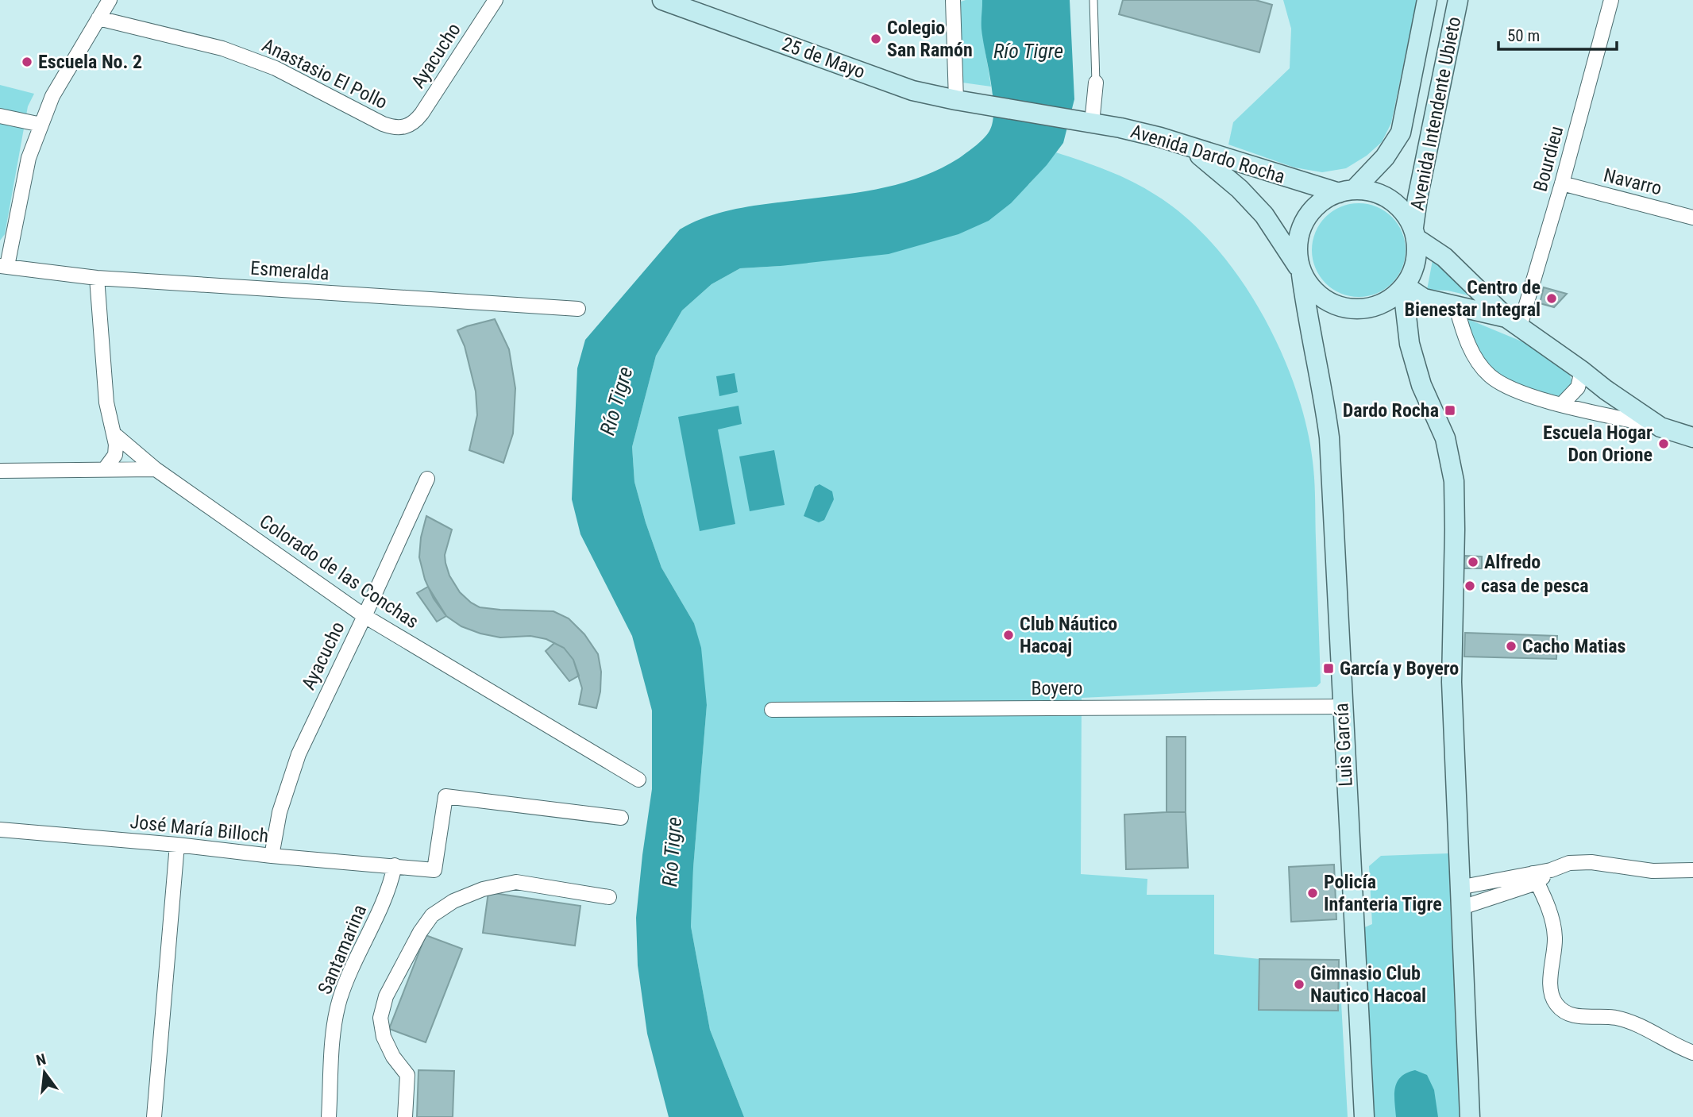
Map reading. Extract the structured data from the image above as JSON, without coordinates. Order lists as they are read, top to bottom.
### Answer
{
  "streets": {
    "main road": [
      "25 de Mayo",
      "Avenida Intendente Ubieto",
      "Avenida Dardo Rocha",
      "Luis García"
    ],
    "street": [
      "Ayacucho",
      "Anastasio El Pollo",
      "Bourdieu",
      "Navarro",
      "Esmeralda",
      "Colorado de las Conchas",
      "Boyero",
      "José María Billoch",
      "Santamarina"
    ]
  },
  "crossings": [
    ["Ayacucho", "Anastasio El Pollo"],
    ["Ayacucho", "Colorado de las Conchas"],
    ["Ayacucho", "José María Billoch"],
    ["25 de Mayo", "Avenida Dardo Rocha"],
    ["Avenida Intendente Ubieto", "Avenida Dardo Rocha"],
    ["Avenida Intendente Ubieto", "Luis García"],
    ["Avenida Dardo Rocha", "Luis García"],
    ["Bourdieu", "Navarro"],
    ["Boyero", "Luis García"],
    ["José María Billoch", "Santamarina"]
  ],
  "water": ["Río Tigre"],
  "places": {
    "other": [
      "Colegio San Ramón",
      "Escuela No. 2",
      "Centro de Bienestar Integral",
      "Escuela Hogar Don Orione",
      "Alfredo",
      "casa de pesca",
      "Club Náutico Hacoaj",
      "Cacho Matias",
      "Policía Infanteria Tigre",
      "Gimnasio Club Nautico Hacoal"
    ],
    "transit": ["Dardo Rocha", "García y Boyero"]
  },
  "scale_bar": "50 m",
  "north": "top"
}
